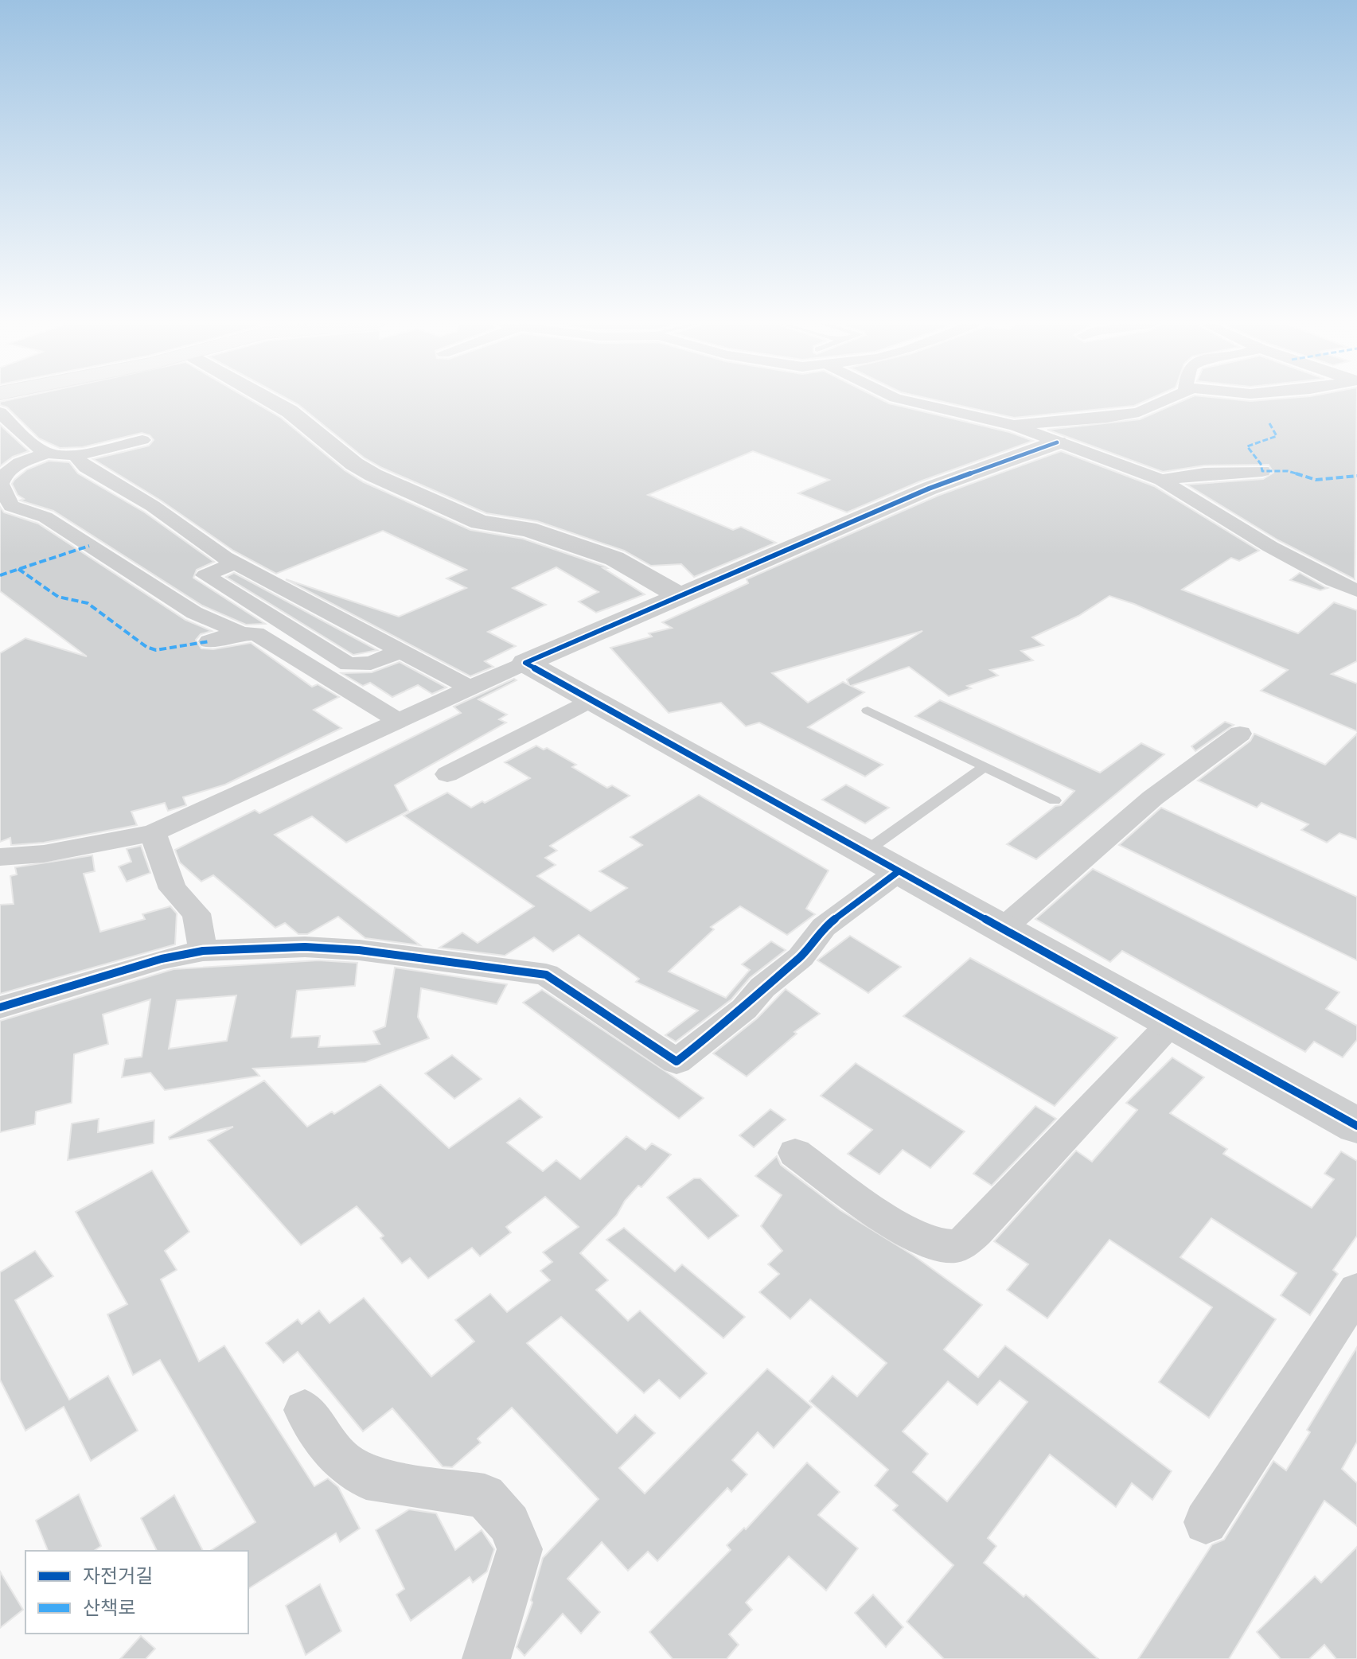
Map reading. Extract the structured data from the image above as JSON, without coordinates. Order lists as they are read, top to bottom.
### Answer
{
  "legend": ["자전거길", "산책로"]
}
